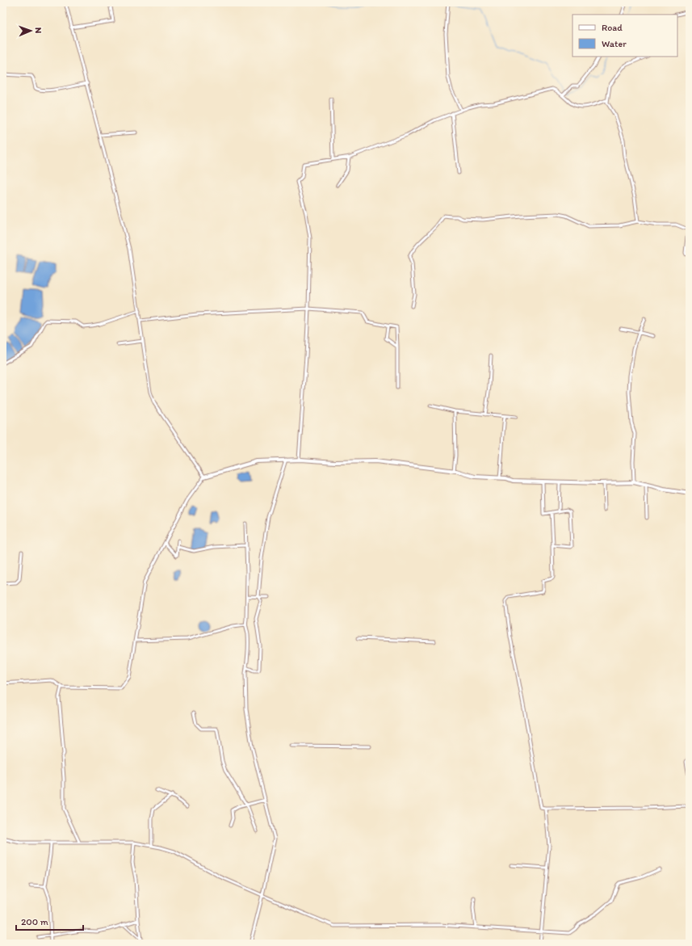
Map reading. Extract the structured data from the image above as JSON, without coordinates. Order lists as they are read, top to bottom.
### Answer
{
  "legend": ["Road", "Water"],
  "scale_bar": "200 m",
  "north": "right"
}
